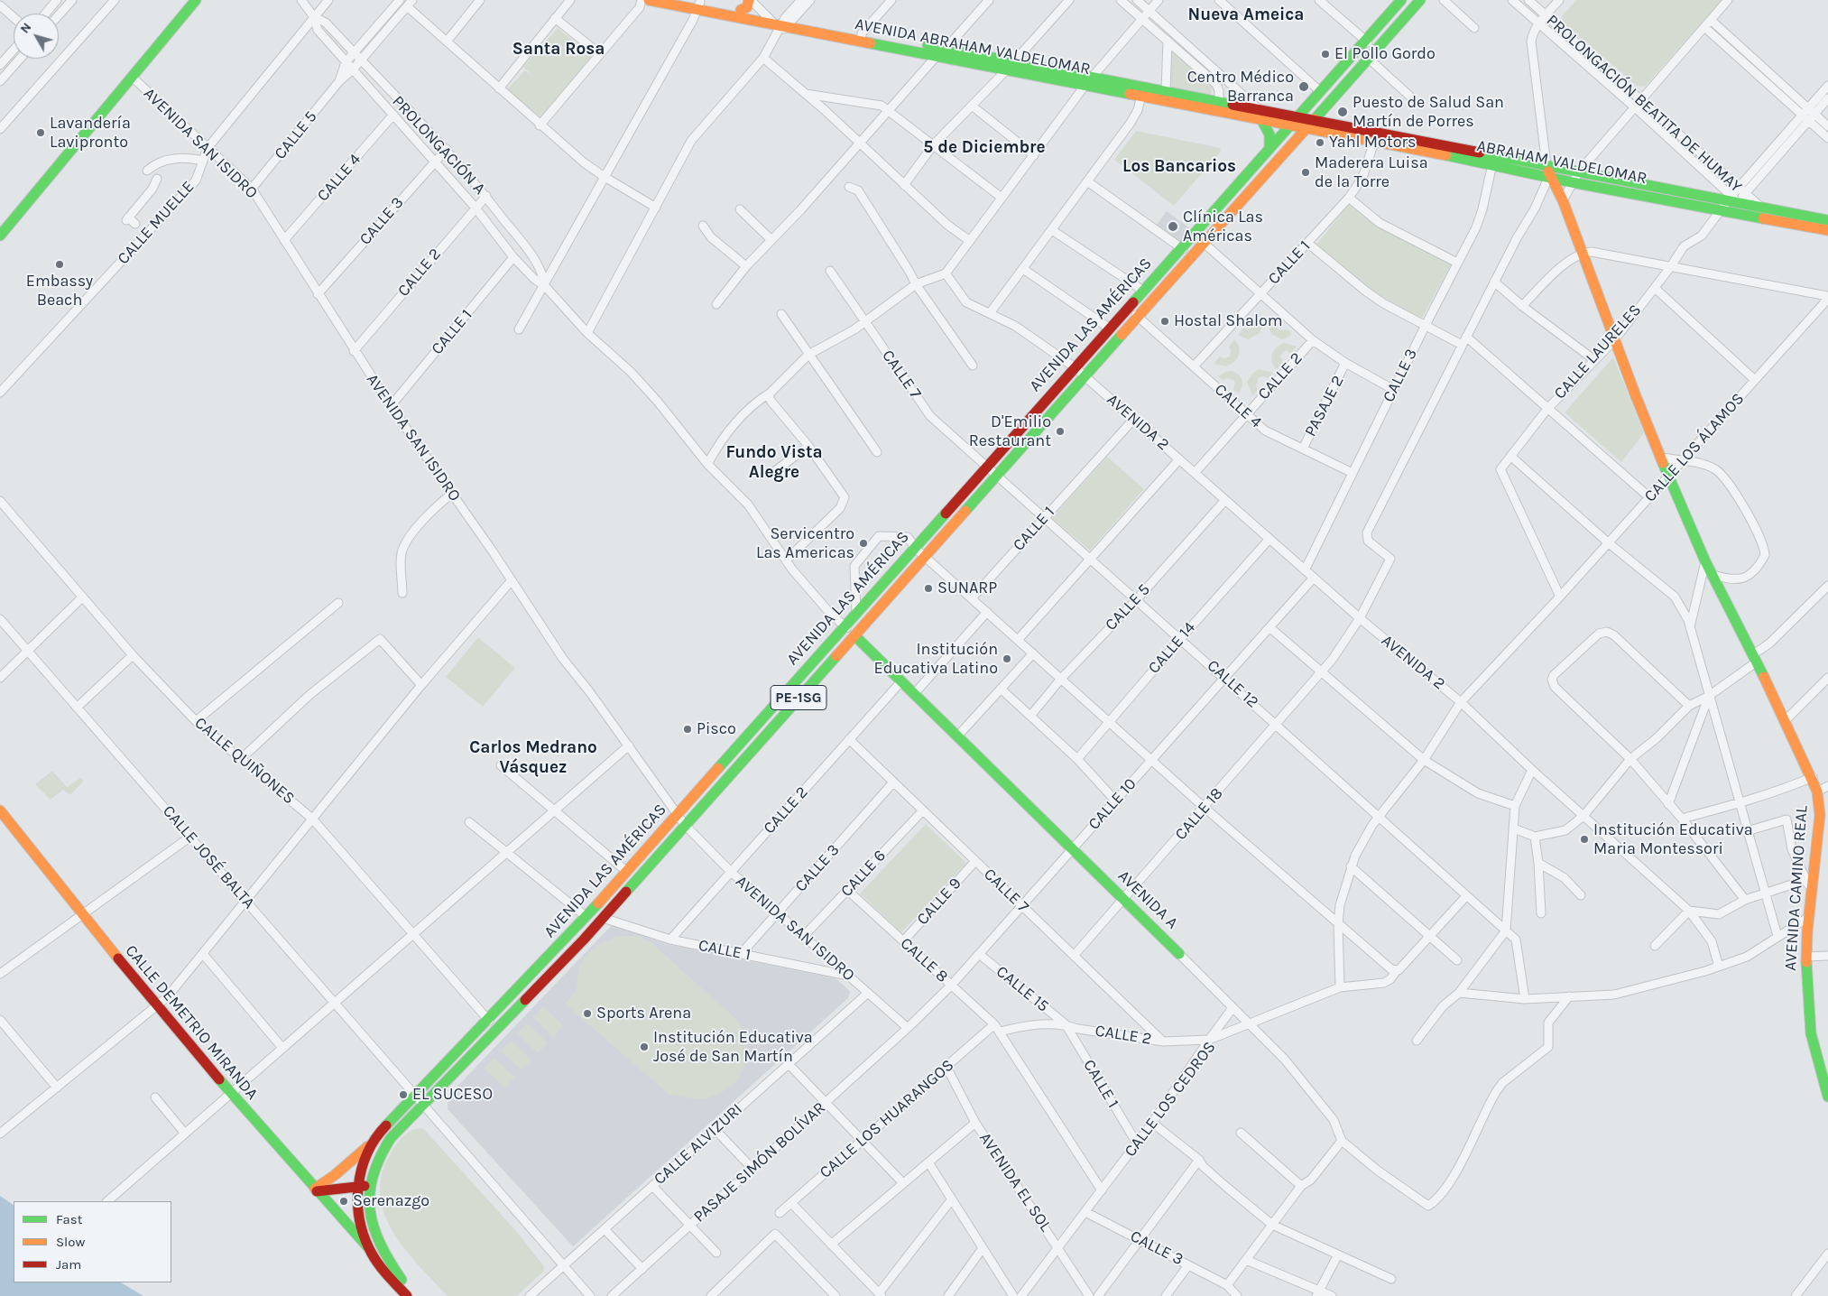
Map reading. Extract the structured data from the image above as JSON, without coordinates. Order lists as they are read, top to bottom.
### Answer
{
  "streets": {
    "main road": [
      "AVENIDA ABRAHAM VALDELOMAR",
      "ABRAHAM VALDELOMAR",
      "AVENIDA LAS AMÉRICAS",
      "PE-1SG",
      "AVENIDA CAMINO REAL",
      "AVENIDA A",
      "CALLE DEMETRIO MIRANDA"
    ],
    "street": [
      "PROLONGACIÓN BEATITA DE HUMAY",
      "CALLE 5",
      "AVENIDA SAN ISIDRO",
      "PROLONGACIÓN A",
      "CALLE 4",
      "CALLE 3",
      "CALLE MUELLE",
      "CALLE 1",
      "CALLE 2",
      "CALLE LAURELES",
      "CALLE 7",
      "PASAJE 2",
      "AVENIDA 2",
      "CALLE LOS ÁLAMOS",
      "CALLE 14",
      "CALLE 12",
      "CALLE QUIÑONES",
      "CALLE 10",
      "CALLE 18",
      "CALLE JOSÉ BALTA",
      "CALLE 6",
      "CALLE 9",
      "CALLE 8",
      "CALLE 15",
      "CALLE LOS CEDROS",
      "CALLE LOS HUARANGOS",
      "CALLE ALVIZURI",
      "PASAJE SIMÓN BOLÍVAR",
      "AVENIDA EL SOL"
    ]
  },
  "crossings": [
    ["AVENIDA ABRAHAM VALDELOMAR", "ABRAHAM VALDELOMAR"],
    ["AVENIDA ABRAHAM VALDELOMAR", "AVENIDA LAS AMÉRICAS"],
    ["PROLONGACIÓN BEATITA DE HUMAY", "ABRAHAM VALDELOMAR"],
    ["PROLONGACIÓN BEATITA DE HUMAY", "CALLE LAURELES"],
    ["CALLE 5", "AVENIDA SAN ISIDRO"],
    ["CALLE 5", "AVENIDA 2"],
    ["CALLE 5", "CALLE 12"],
    ["AVENIDA SAN ISIDRO", "CALLE 4"],
    ["AVENIDA SAN ISIDRO", "CALLE 3"],
    ["AVENIDA SAN ISIDRO", "CALLE MUELLE"],
    ["AVENIDA SAN ISIDRO", "CALLE 1"],
    ["AVENIDA SAN ISIDRO", "CALLE 2"],
    ["AVENIDA SAN ISIDRO", "AVENIDA LAS AMÉRICAS"],
    ["AVENIDA SAN ISIDRO", "CALLE 10"],
    ["AVENIDA SAN ISIDRO", "CALLE 6"],
    ["AVENIDA SAN ISIDRO", "CALLE ALVIZURI"],
    ["AVENIDA SAN ISIDRO", "PASAJE SIMÓN BOLÍVAR"],
    ["PROLONGACIÓN A", "CALLE 4"],
    ["PROLONGACIÓN A", "CALLE 3"],
    ["PROLONGACIÓN A", "CALLE MUELLE"],
    ["PROLONGACIÓN A", "CALLE 1"],
    ["PROLONGACIÓN A", "CALLE 2"],
    ["PROLONGACIÓN A", "AVENIDA A"],
    ["ABRAHAM VALDELOMAR", "CALLE 3"],
    ["ABRAHAM VALDELOMAR", "CALLE 1"],
    ["ABRAHAM VALDELOMAR", "AVENIDA LAS AMÉRICAS"],
    ["ABRAHAM VALDELOMAR", "CALLE LAURELES"],
    ["ABRAHAM VALDELOMAR", "AVENIDA CAMINO REAL"],
    ["CALLE 4", "CALLE 3"],
    ["CALLE 4", "CALLE 1"],
    ["CALLE 4", "CALLE 2"],
    ["CALLE 4", "AVENIDA LAS AMÉRICAS"],
    ["CALLE 4", "PASAJE 2"],
    ["CALLE 3", "CALLE 1"],
    ["CALLE 3", "CALLE 7"],
    ["CALLE 3", "AVENIDA 2"],
    ["CALLE 3", "CALLE LOS CEDROS"],
    ["CALLE 1", "CALLE 2"],
    ["CALLE 1", "AVENIDA LAS AMÉRICAS"],
    ["CALLE 1", "AVENIDA 2"],
    ["CALLE 1", "CALLE 12"],
    ["CALLE 1", "CALLE 15"],
    ["CALLE 1", "CALLE LOS CEDROS"],
    ["CALLE 2", "CALLE 7"],
    ["CALLE 2", "AVENIDA 2"],
    ["CALLE 2", "AVENIDA A"],
    ["CALLE 2", "CALLE 8"],
    ["CALLE 2", "CALLE 15"],
    ["CALLE 2", "CALLE LOS CEDROS"],
    ["AVENIDA LAS AMÉRICAS", "CALLE 7"],
    ["AVENIDA LAS AMÉRICAS", "AVENIDA 2"],
    ["AVENIDA LAS AMÉRICAS", "CALLE 12"],
    ["AVENIDA LAS AMÉRICAS", "CALLE QUIÑONES"],
    ["AVENIDA LAS AMÉRICAS", "CALLE JOSÉ BALTA"],
    ["AVENIDA LAS AMÉRICAS", "AVENIDA A"],
    ["AVENIDA LAS AMÉRICAS", "CALLE DEMETRIO MIRANDA"],
    ["CALLE LAURELES", "CALLE LOS ÁLAMOS"],
    ["CALLE LAURELES", "AVENIDA CAMINO REAL"],
    ["CALLE 7", "CALLE 12"],
    ["CALLE 7", "CALLE 10"],
    ["CALLE 7", "CALLE 18"],
    ["CALLE 7", "CALLE 6"],
    ["CALLE 7", "CALLE 9"],
    ["AVENIDA 2", "CALLE LOS ÁLAMOS"],
    ["AVENIDA 2", "CALLE 14"],
    ["AVENIDA 2", "CALLE 10"],
    ["AVENIDA 2", "CALLE 18"],
    ["CALLE LOS ÁLAMOS", "CALLE 12"],
    ["CALLE LOS ÁLAMOS", "AVENIDA CAMINO REAL"],
    ["CALLE LOS ÁLAMOS", "CALLE LOS CEDROS"],
    ["CALLE 14", "CALLE 12"],
    ["CALLE 12", "CALLE 10"],
    ["CALLE 12", "CALLE 18"],
    ["CALLE 12", "CALLE LOS CEDROS"],
    ["CALLE 10", "AVENIDA A"],
    ["CALLE 10", "CALLE 8"],
    ["CALLE 10", "CALLE 15"],
    ["CALLE 10", "PASAJE SIMÓN BOLÍVAR"],
    ["CALLE 18", "AVENIDA A"],
    ["CALLE JOSÉ BALTA", "CALLE ALVIZURI"],
    ["CALLE 6", "CALLE 8"],
    ["AVENIDA A", "CALLE LOS CEDROS"],
    ["CALLE 9", "CALLE 8"],
    ["CALLE 8", "CALLE LOS CEDROS"],
    ["CALLE 8", "CALLE LOS HUARANGOS"],
    ["CALLE LOS CEDROS", "AVENIDA EL SOL"],
    ["CALLE LOS HUARANGOS", "AVENIDA EL SOL"]
  ],
  "districts": [
    "Nueva Ameica",
    "Santa Rosa",
    "5 de Diciembre",
    "Los Bancarios",
    "Fundo Vista Alegre",
    "Carlos Medrano Vásquez"
  ],
  "places": [
    "El Pollo Gordo",
    "Centro Médico Barranca",
    "Puesto de Salud San Martín de Porres",
    "Lavandería Lavipronto",
    "Yahl Motors",
    "Maderera Luisa de la Torre",
    "Clínica Las Américas",
    "Embassy Beach",
    "Hostal Shalom",
    "D'Emilio Restaurant",
    "Servicentro Las Americas",
    "SUNARP",
    "Institución Educativa Latino",
    "Pisco",
    "Institución Educativa Maria Montessori",
    "Sports Arena",
    "Institución Educativa José de San Martín",
    "EL SUCESO",
    "Serenazgo"
  ],
  "legend": ["Fast", "Slow", "Jam"],
  "north": "top left"
}
